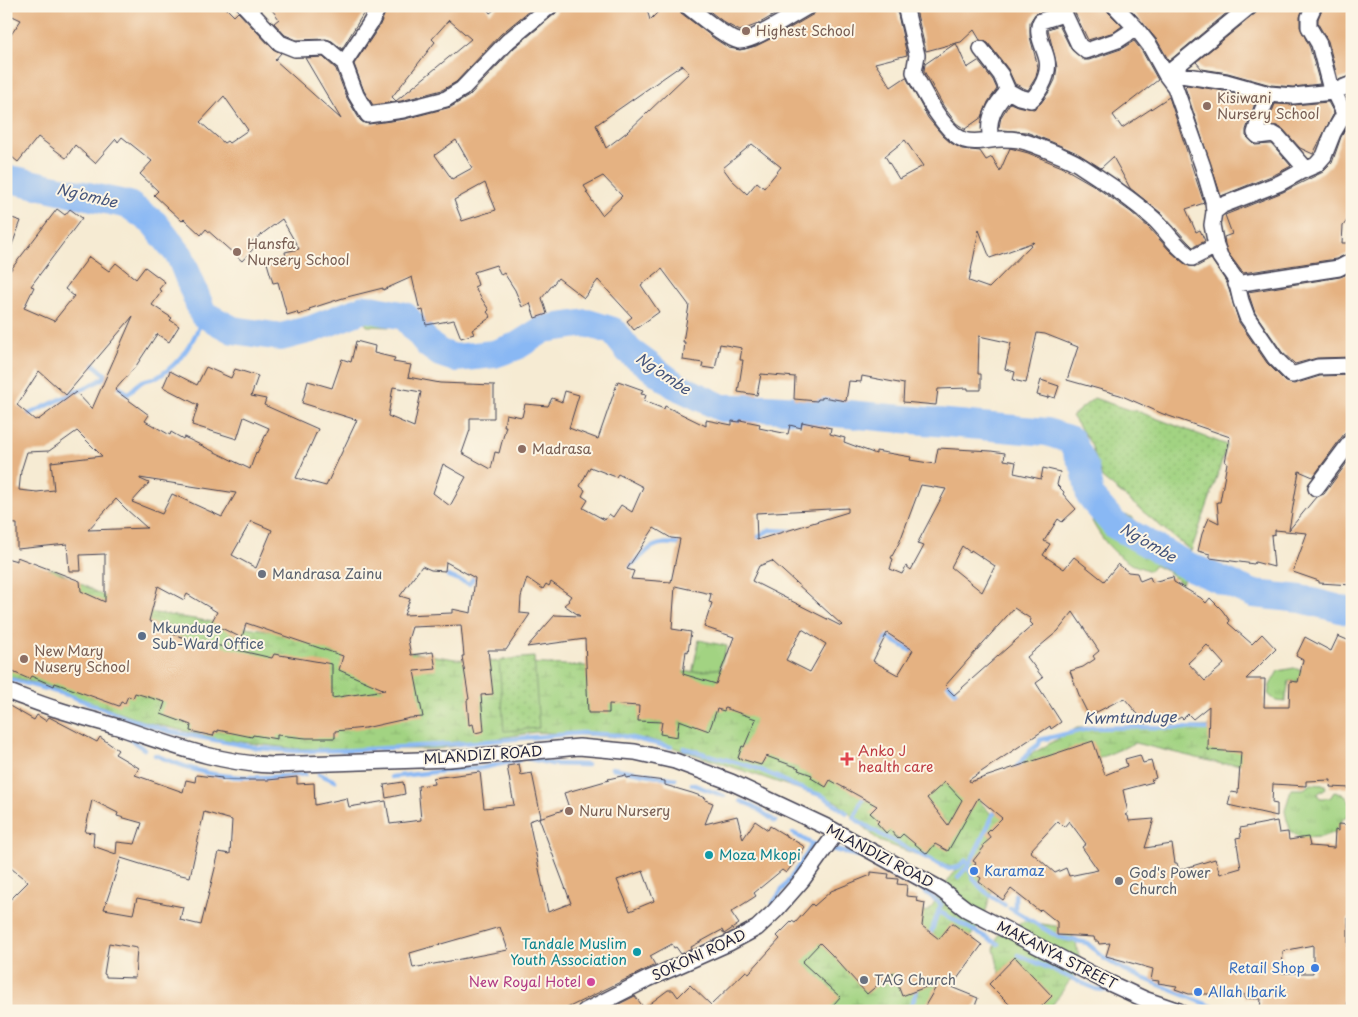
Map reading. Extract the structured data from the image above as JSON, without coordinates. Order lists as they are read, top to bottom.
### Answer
{
  "streets": {
    "street": ["MLANDIZI ROAD", "SOKONI ROAD", "MAKANYA STREET"]
  },
  "crossings": [
    ["MLANDIZI ROAD", "SOKONI ROAD"],
    ["MLANDIZI ROAD", "MAKANYA STREET"]
  ],
  "water": ["Ng'ombe", "Kwmtunduge"],
  "places": {
    "other": [
      "Highest School",
      "Kisiwani Nursery School",
      "Hansfa Nursery School",
      "Madrasa",
      "Mandrasa Zainu",
      "Mkunduge Sub-Ward Office",
      "New Mary Nusery School",
      "Nuru Nursery",
      "Moza Mkopi",
      "Karamaz",
      "God's Power Church",
      "Tandale Muslim Youth Association",
      "Retail Shop",
      "TAG Church",
      "New Royal Hotel",
      "Allah Ibarik"
    ],
    "health": ["Anko J health care"]
  }
}
